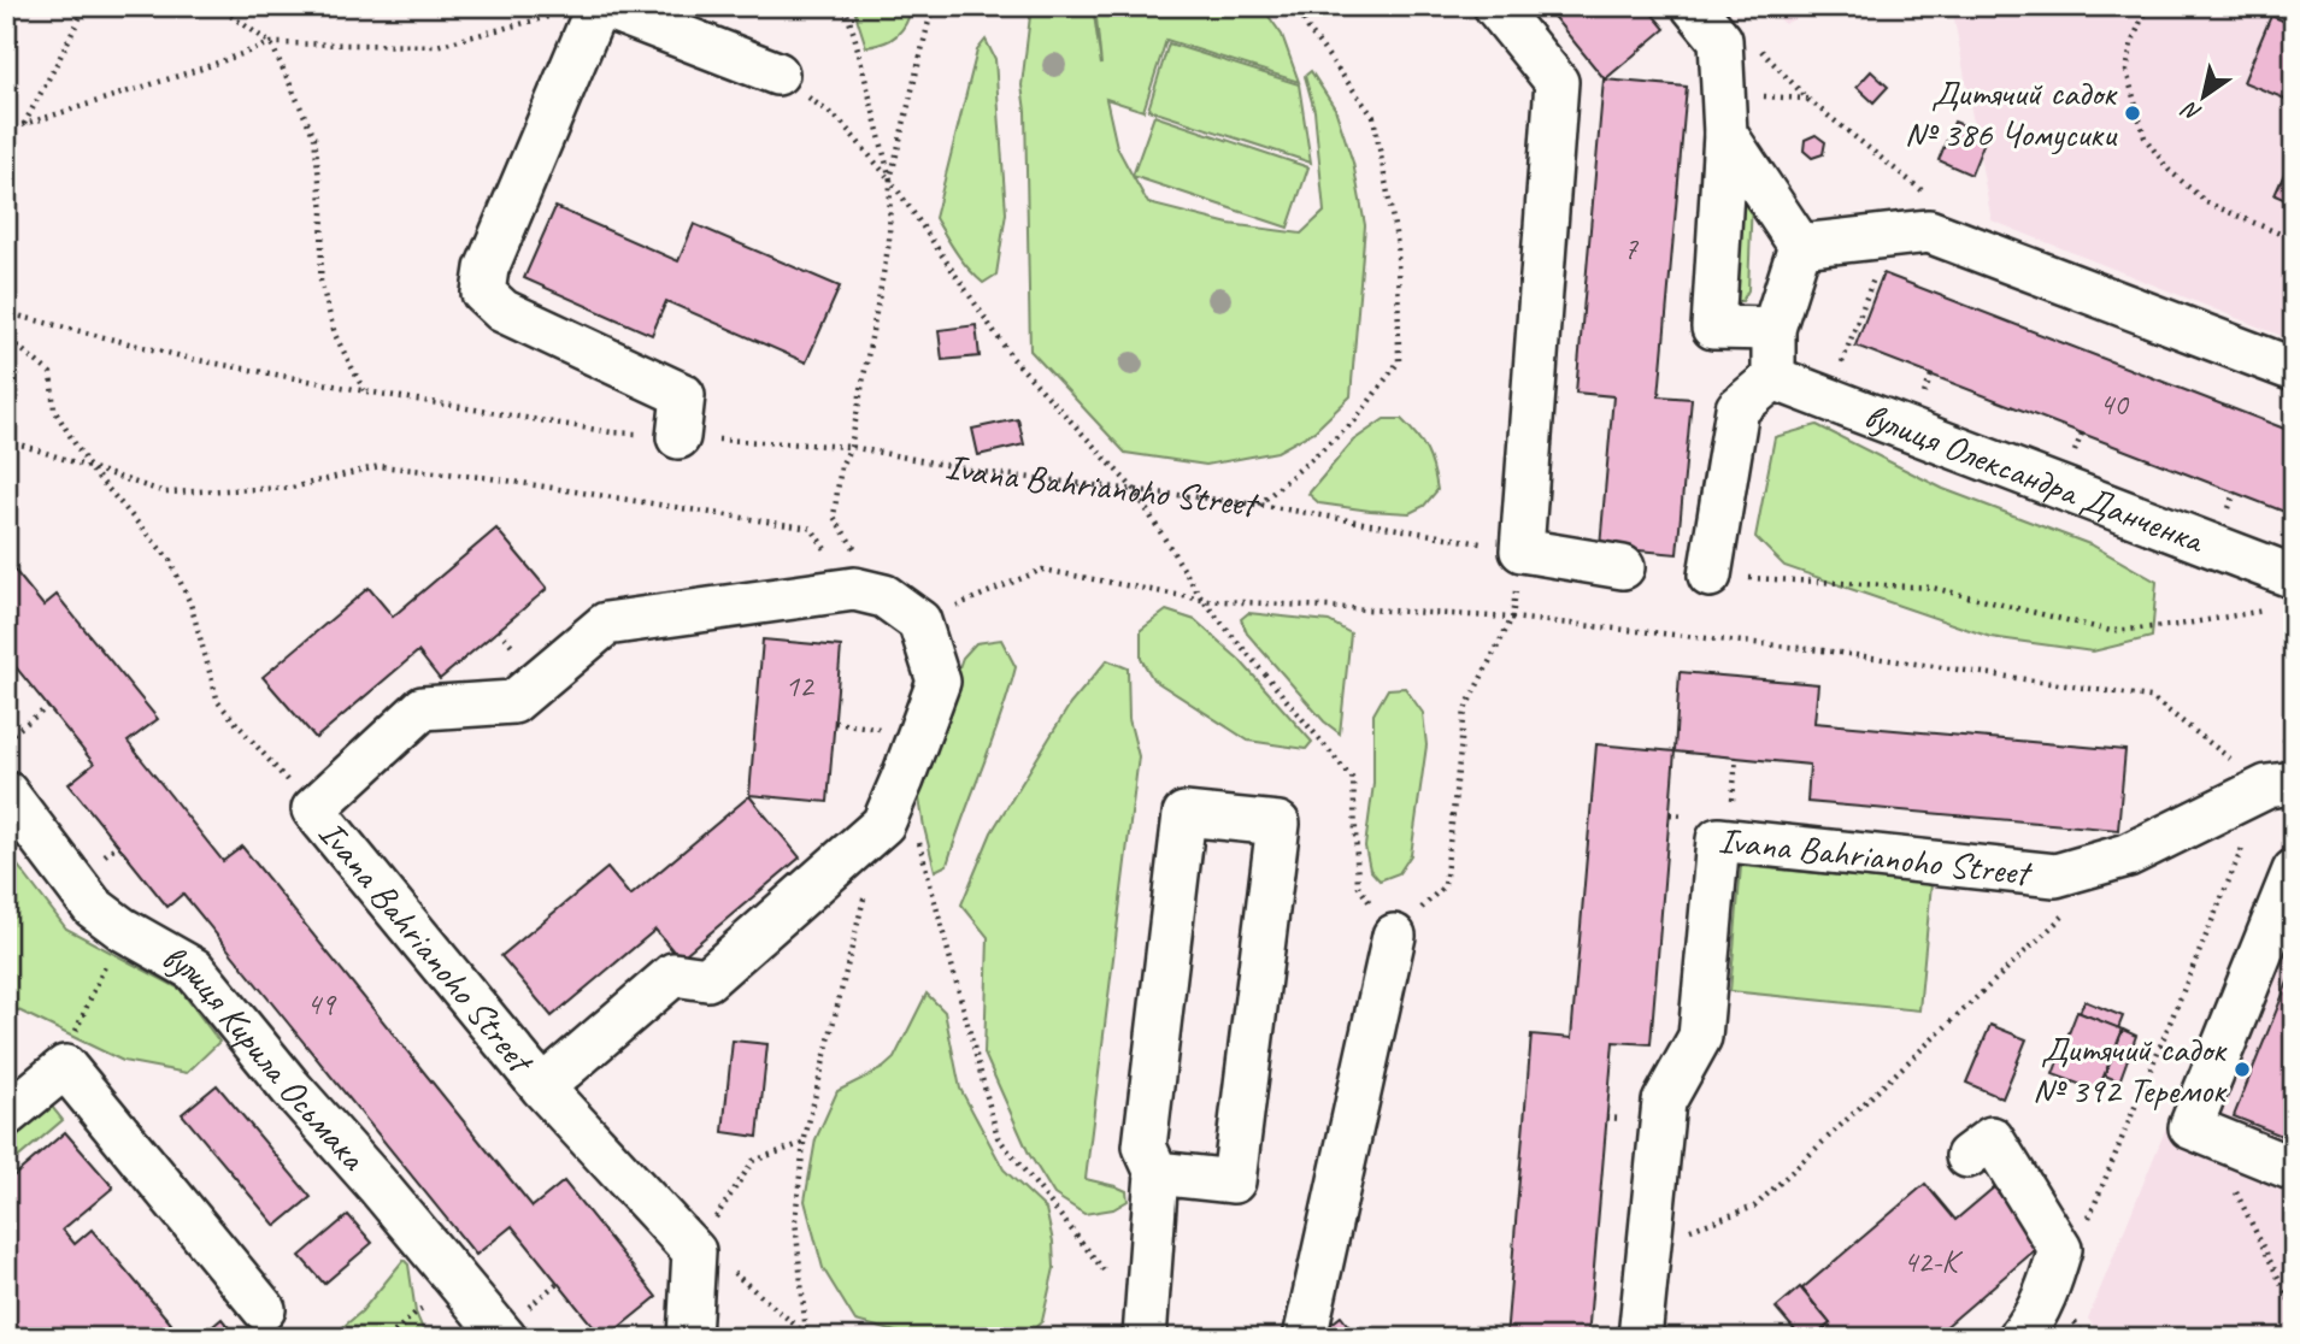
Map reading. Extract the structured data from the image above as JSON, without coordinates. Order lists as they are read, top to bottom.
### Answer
{
  "streets": {
    "street": ["вулиця Олександра Данченка", "Ivana Bahrianoho Street", "вулиця Кирила Осьмака"]
  },
  "places": ["Дитячий садок № 386 Чомусики", "Дитячий садок № 392 Теремок"],
  "house_numbers": [
    "7",
    "40",
    "12",
    "49",
    "42-К"
  ],
  "north": "bottom left"
}
